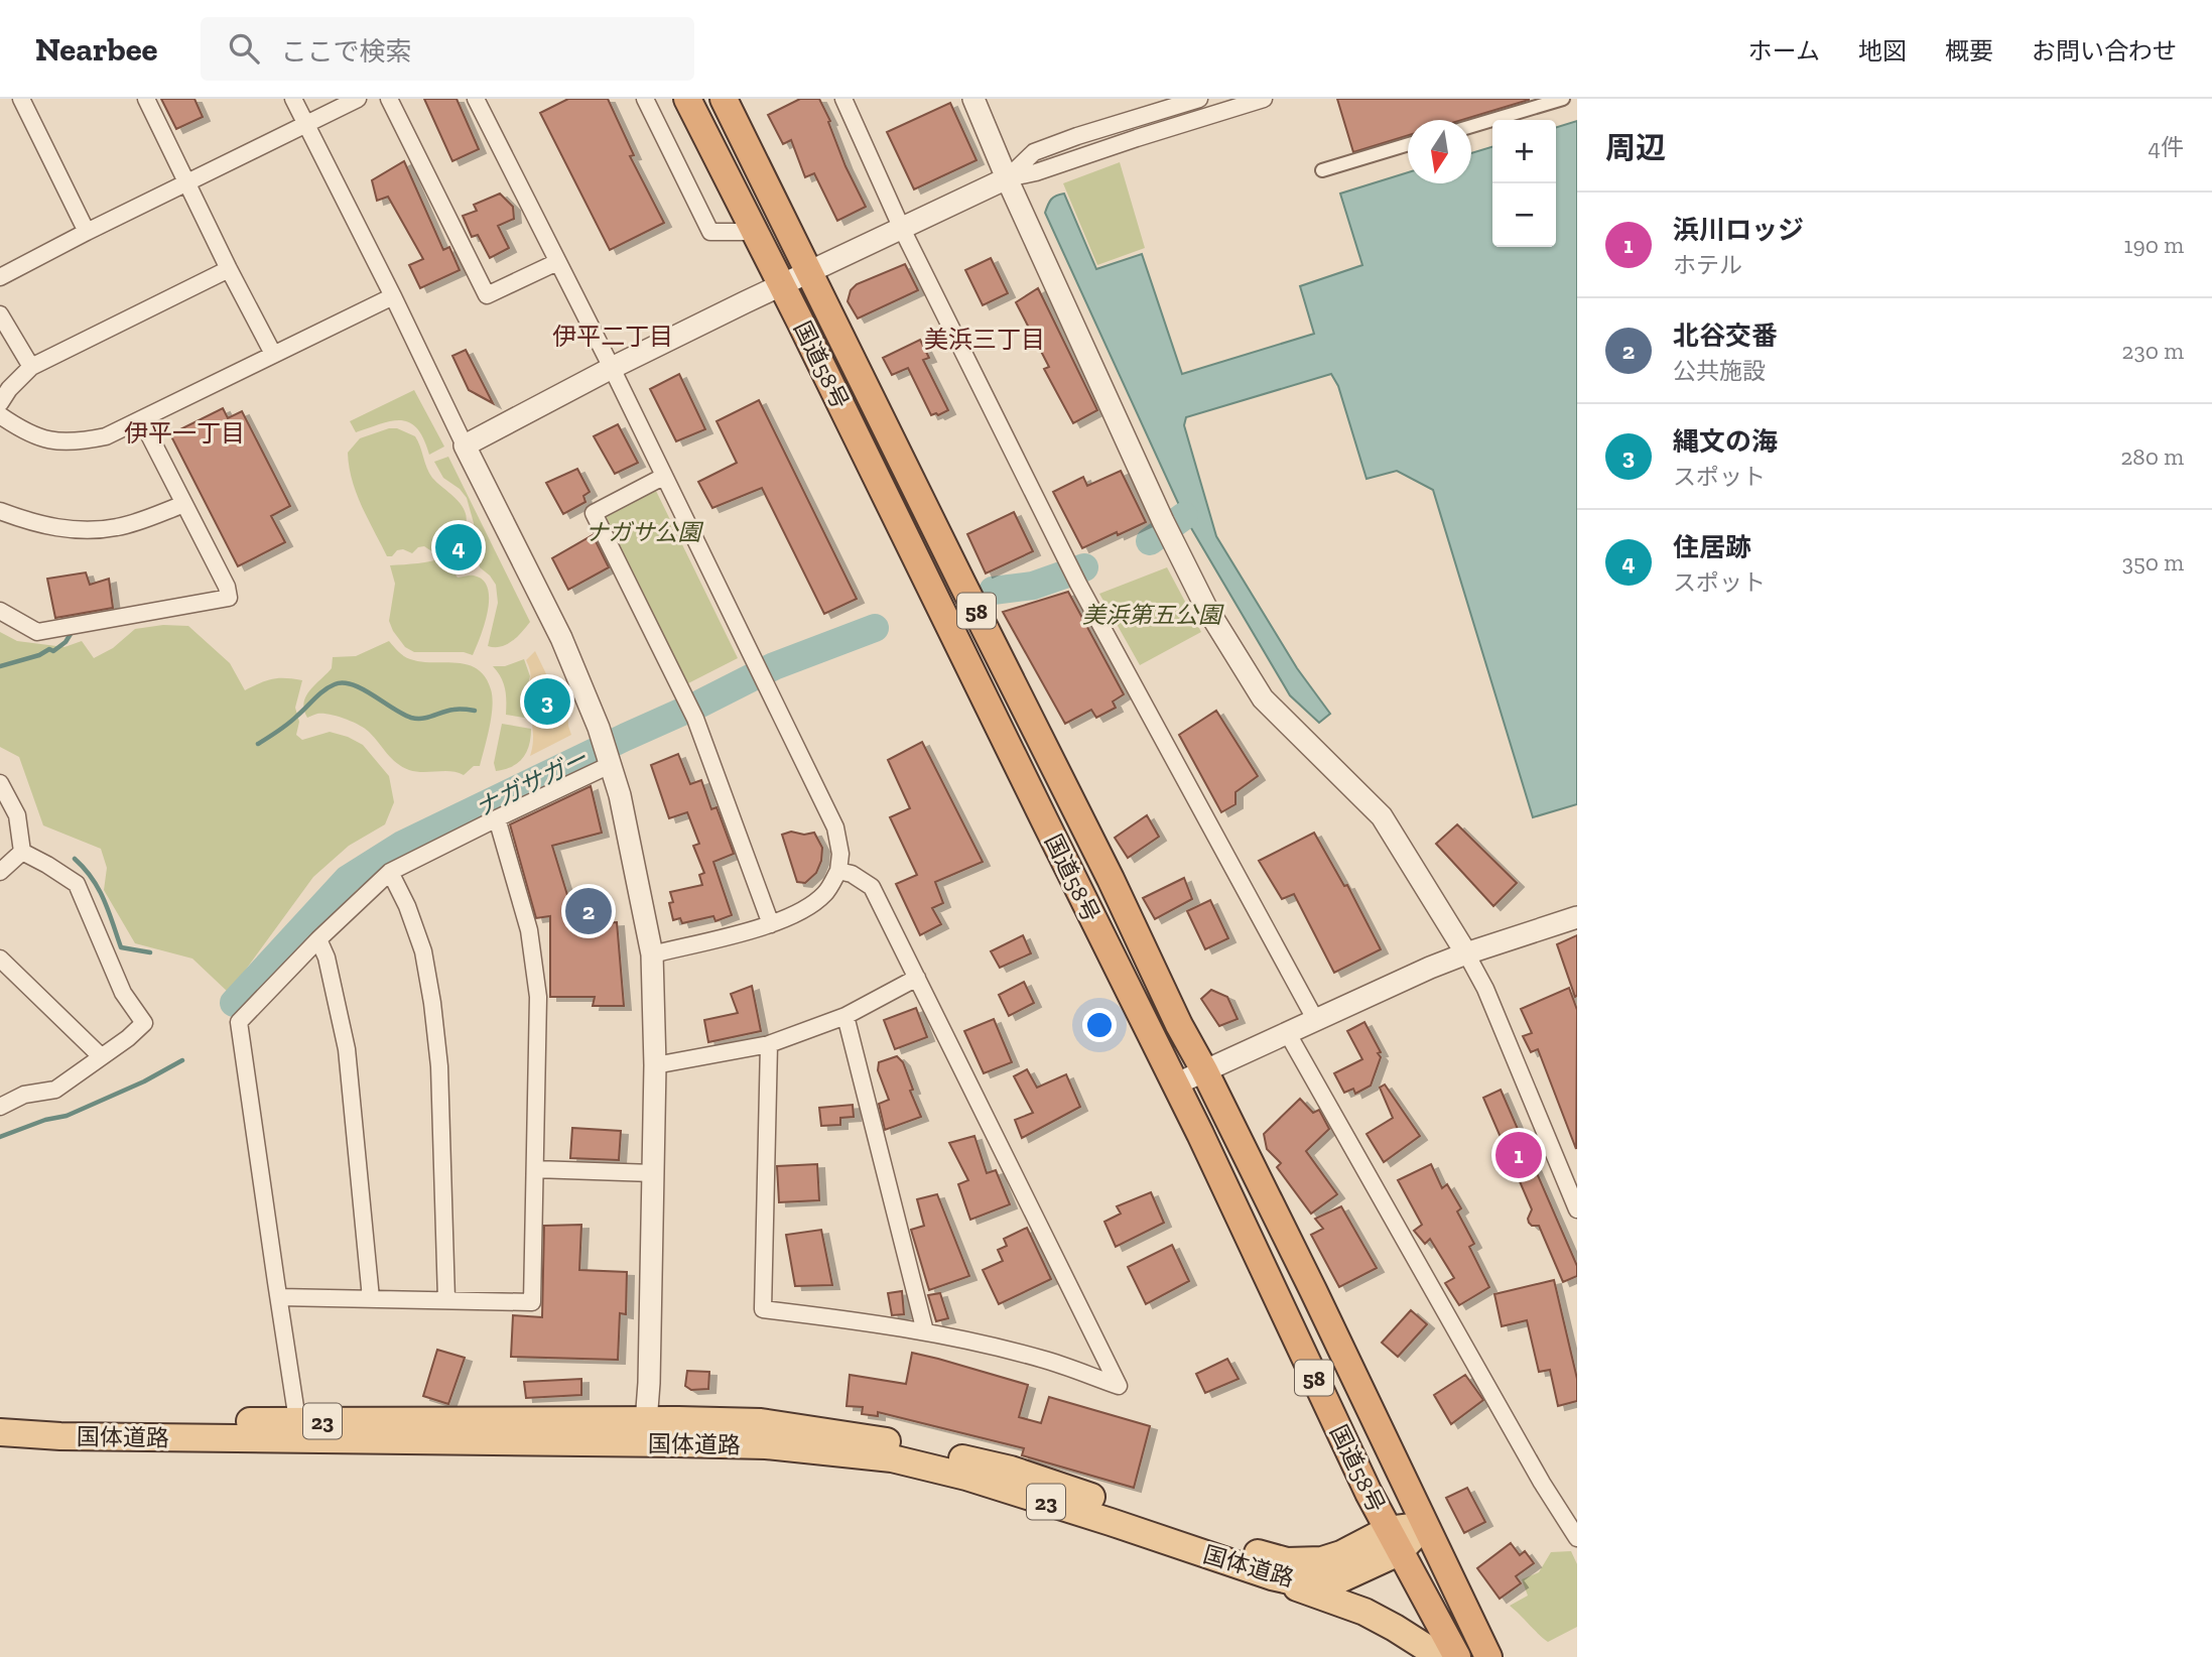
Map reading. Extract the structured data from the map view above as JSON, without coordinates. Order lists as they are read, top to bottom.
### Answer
{
  "streets": {
    "highway": ["国道58号", "58"],
    "main road": ["23", "国体道路"]
  },
  "crossings": [
    ["国道58号", "国体道路"]
  ],
  "districts": ["伊平二丁目", "美浜三丁目", "伊平一丁目"],
  "water": ["ナガサガー"],
  "parks": ["ナガサ公園", "美浜第五公園"],
  "north": "bottom",
  "page": {
    "header": "Nearbee",
    "search": "ここで検索",
    "nav": [
      "ホーム",
      "地図",
      "概要",
      "お問い合わせ"
    ],
    "heading": ["周辺", "4件"],
    "map_buttons": ["+", "−"],
    "list": [
      {
        "mark": "1",
        "name": "浜川ロッジ",
        "note": "ホテル",
        "value": "190 m"
      },
      {
        "mark": "2",
        "name": "北谷交番",
        "note": "公共施設",
        "value": "230 m"
      },
      {
        "mark": "3",
        "name": "縄文の海",
        "note": "スポット",
        "value": "280 m"
      },
      {
        "mark": "4",
        "name": "住居跡",
        "note": "スポット",
        "value": "350 m"
      }
    ],
    "pins": [
      "4",
      "3",
      "2",
      "1"
    ]
  }
}
